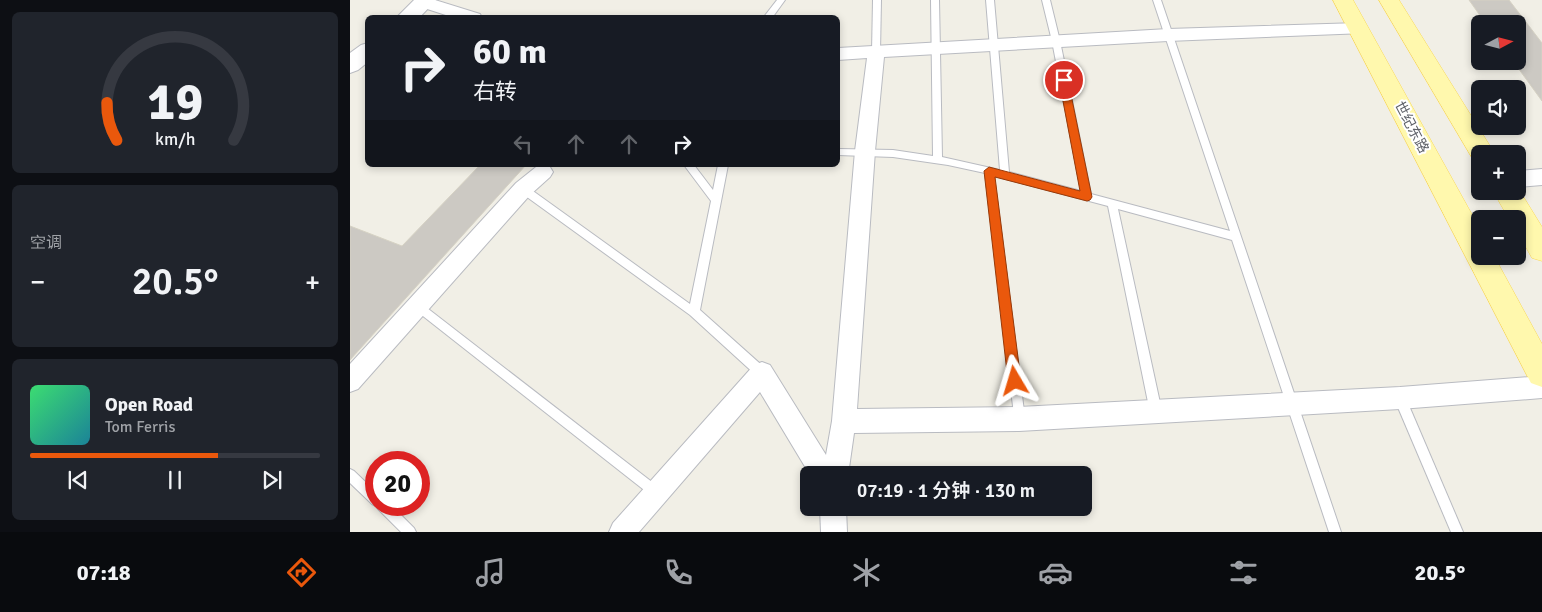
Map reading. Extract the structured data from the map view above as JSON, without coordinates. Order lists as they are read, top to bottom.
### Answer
{
  "streets": {
    "main road": ["世纪东路"]
  },
  "north": "right",
  "page": {
    "map_buttons": ["+", "−"],
    "turn": ["60 m", "右转"],
    "tile": "空调",
    "heat": ["−", "20.5°", "+"],
    "song": ["Open Road", "Tom Ferris"],
    "limit": "20",
    "trip": "07:19 · 1 分钟 · 130 m",
    "tabs": ["07:18", "20.5°"],
    "gauge": ["19", "km/h"]
  }
}
